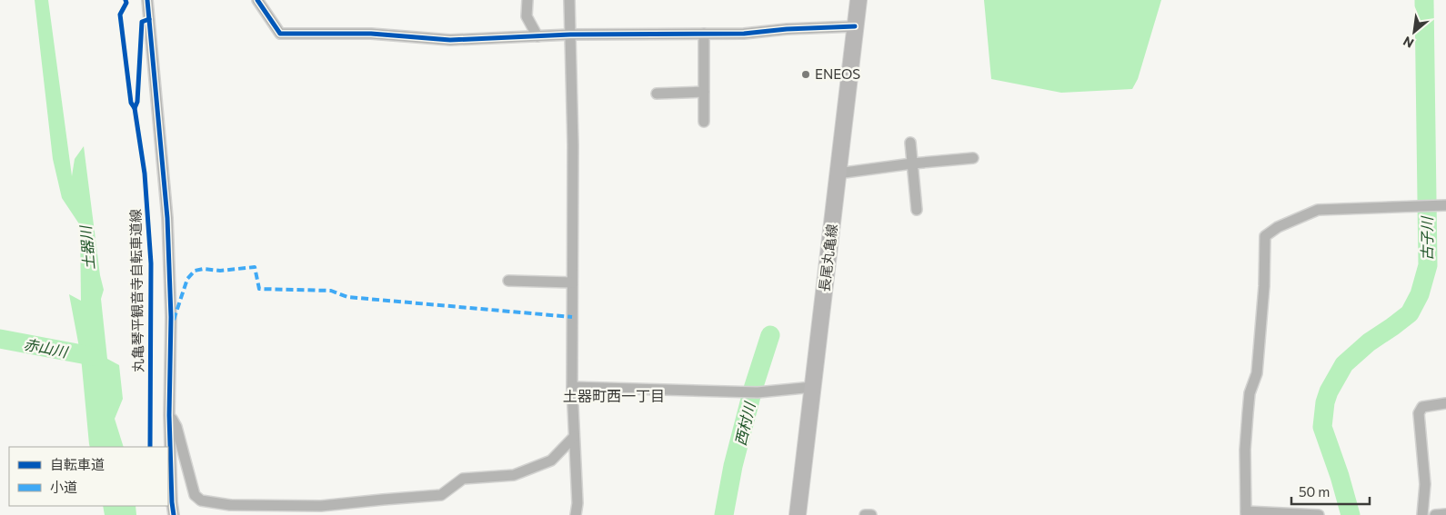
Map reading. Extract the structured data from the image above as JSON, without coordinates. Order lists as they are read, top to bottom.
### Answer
{
  "streets": {
    "main road": ["長尾丸亀線"],
    "cycle path": ["丸亀琴平観音寺自転車道線"]
  },
  "districts": ["土器町西一丁目"],
  "water": [
    "古子川",
    "土器川",
    "赤山川",
    "西村川"
  ],
  "places": ["ENEOS"],
  "legend": ["自転車道", "小道"],
  "scale_bar": "50 m",
  "north": "bottom left"
}
